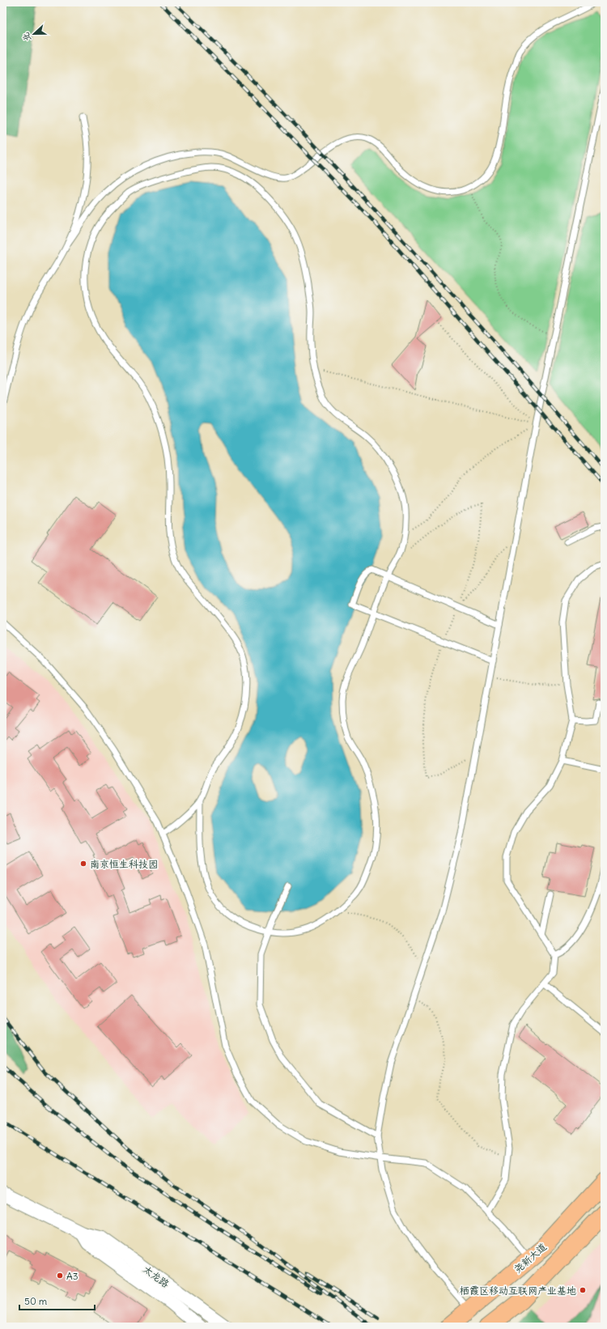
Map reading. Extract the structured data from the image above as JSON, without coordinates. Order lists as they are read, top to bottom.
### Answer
{
  "streets": {
    "main road": ["尧新大道"],
    "street": ["太龙路"]
  },
  "places": ["南京恒生科技园", "A3", "栖霞区移动互联网产业基地"],
  "scale_bar": "50 m",
  "north": "left"
}
